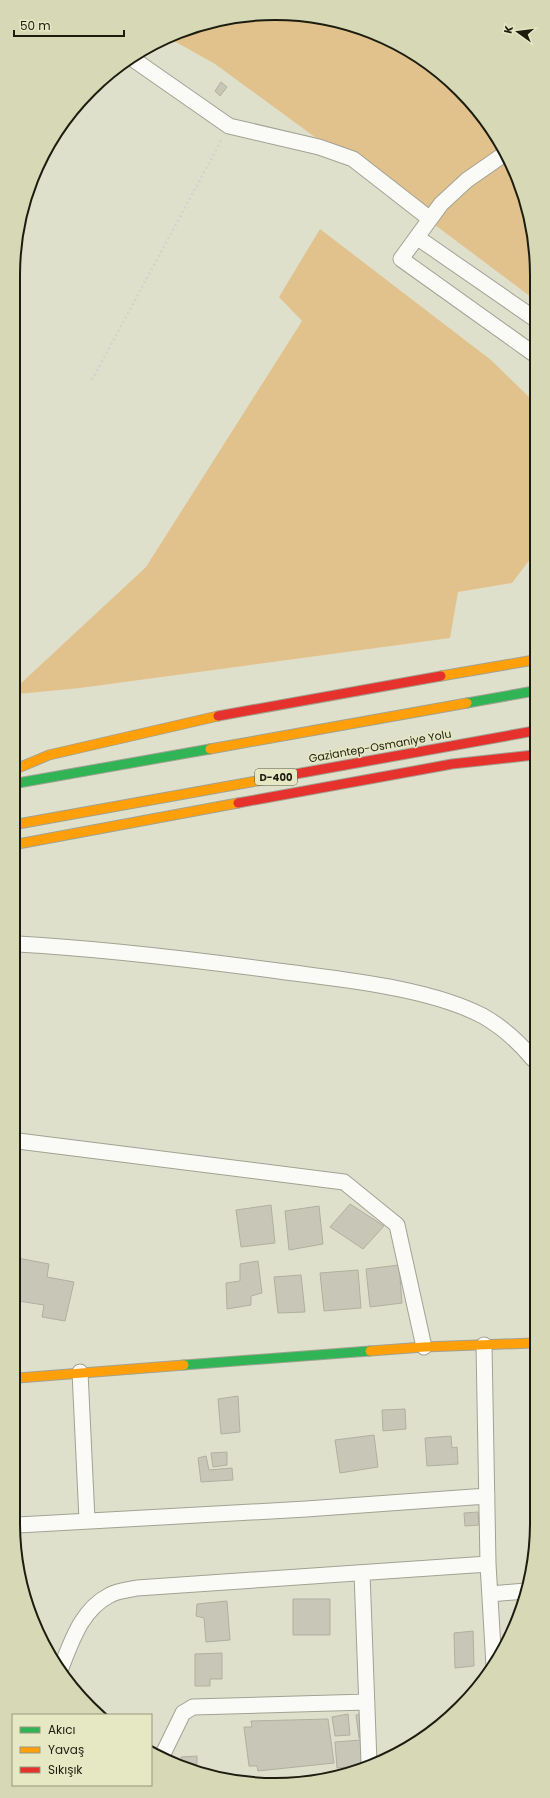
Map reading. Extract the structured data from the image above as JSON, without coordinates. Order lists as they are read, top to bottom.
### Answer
{
  "streets": {
    "main road": ["Gaziantep-Osmaniye Yolu", "D-400"]
  },
  "legend": ["Akıcı", "Yavaş", "Sıkışık"],
  "scale_bar": "50 m",
  "north": "left"
}
